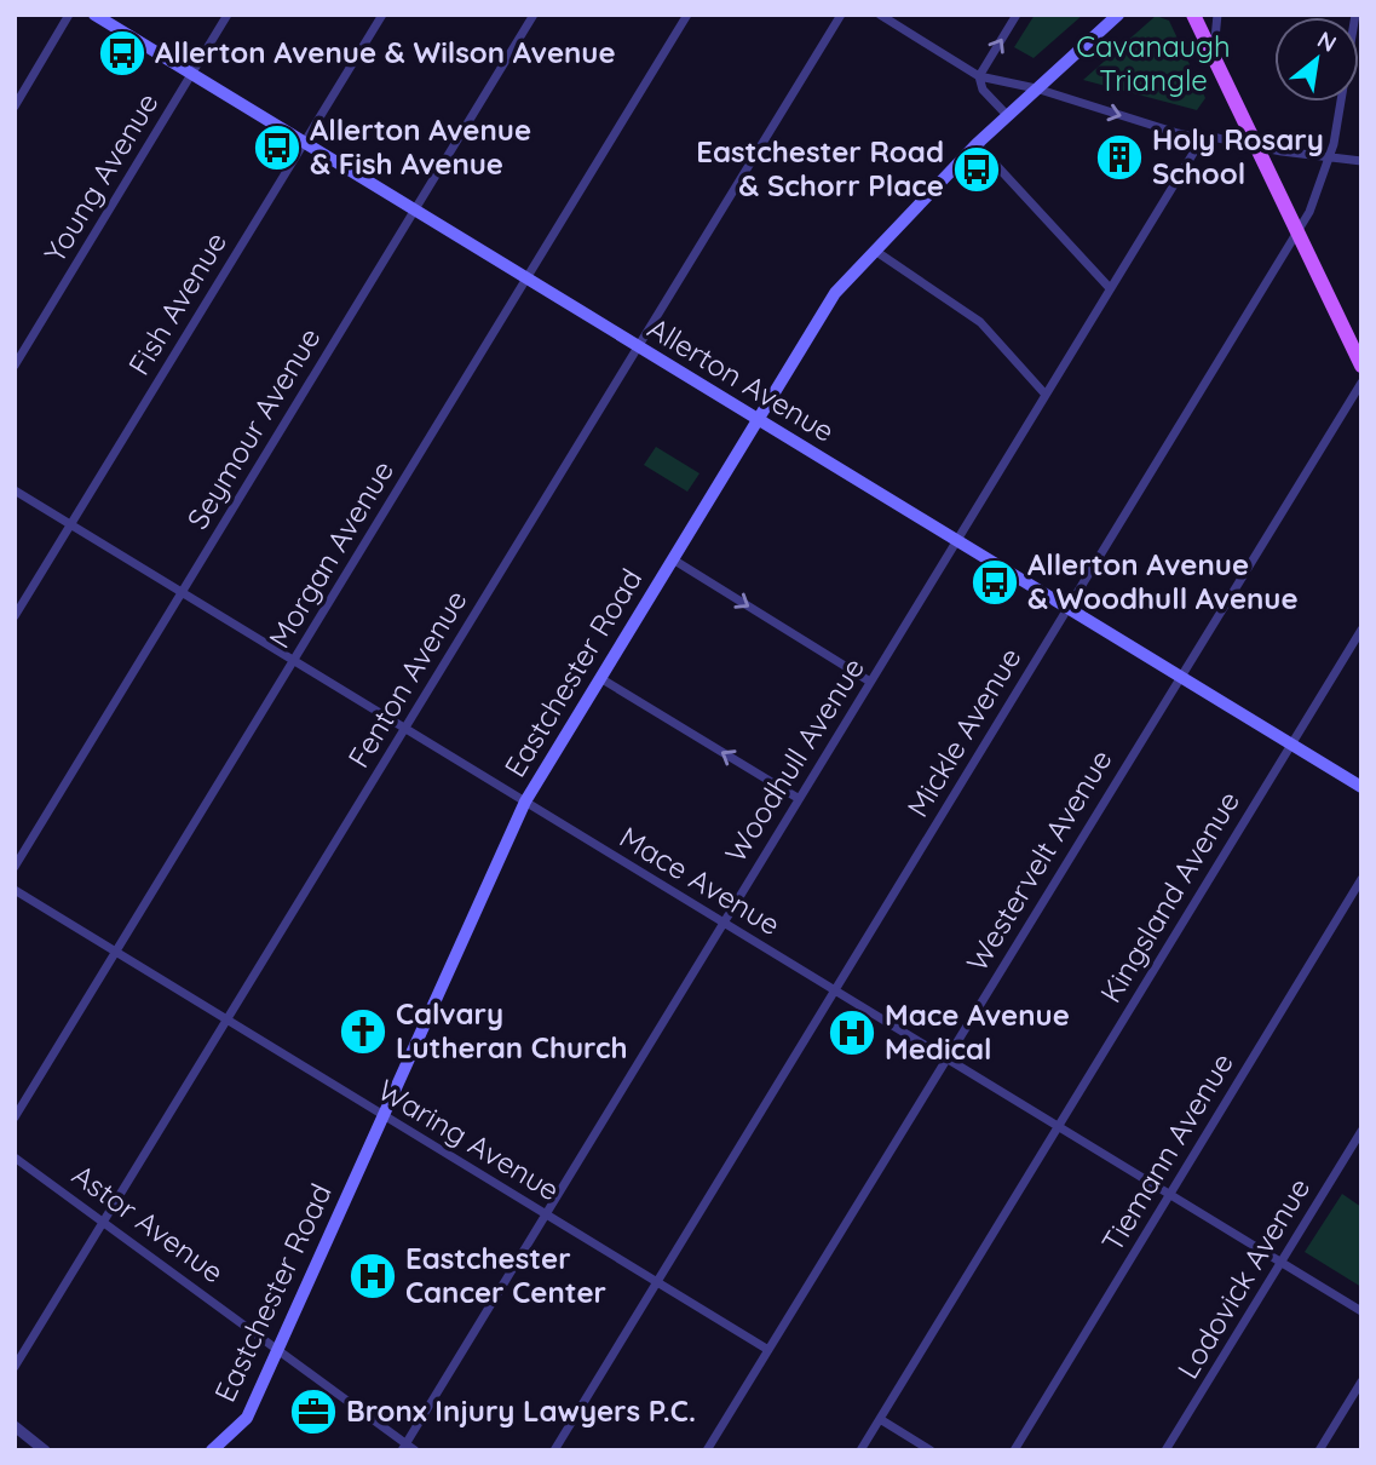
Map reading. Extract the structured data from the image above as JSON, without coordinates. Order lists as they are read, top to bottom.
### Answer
{
  "streets": {
    "main road": ["Allerton Avenue", "Eastchester Road"],
    "street": [
      "Young Avenue",
      "Fish Avenue",
      "Seymour Avenue",
      "Morgan Avenue",
      "Fenton Avenue",
      "Mickle Avenue",
      "Woodhull Avenue",
      "Westervelt Avenue",
      "Mace Avenue",
      "Kingsland Avenue",
      "Waring Avenue",
      "Tiemann Avenue",
      "Astor Avenue",
      "Lodovick Avenue"
    ]
  },
  "crossings": [
    ["Young Avenue", "Allerton Avenue"],
    ["Fish Avenue", "Allerton Avenue"],
    ["Fish Avenue", "Mace Avenue"],
    ["Allerton Avenue", "Seymour Avenue"],
    ["Allerton Avenue", "Morgan Avenue"],
    ["Allerton Avenue", "Eastchester Road"],
    ["Allerton Avenue", "Fenton Avenue"],
    ["Allerton Avenue", "Mickle Avenue"],
    ["Allerton Avenue", "Woodhull Avenue"],
    ["Allerton Avenue", "Westervelt Avenue"],
    ["Allerton Avenue", "Kingsland Avenue"],
    ["Seymour Avenue", "Mace Avenue"],
    ["Morgan Avenue", "Mace Avenue"],
    ["Morgan Avenue", "Waring Avenue"],
    ["Eastchester Road", "Mace Avenue"],
    ["Eastchester Road", "Waring Avenue"],
    ["Eastchester Road", "Astor Avenue"],
    ["Fenton Avenue", "Mace Avenue"],
    ["Fenton Avenue", "Waring Avenue"],
    ["Fenton Avenue", "Astor Avenue"],
    ["Mickle Avenue", "Mace Avenue"],
    ["Mickle Avenue", "Waring Avenue"],
    ["Woodhull Avenue", "Mace Avenue"],
    ["Woodhull Avenue", "Waring Avenue"],
    ["Woodhull Avenue", "Astor Avenue"],
    ["Westervelt Avenue", "Mace Avenue"],
    ["Westervelt Avenue", "Waring Avenue"],
    ["Mace Avenue", "Kingsland Avenue"],
    ["Mace Avenue", "Tiemann Avenue"],
    ["Mace Avenue", "Lodovick Avenue"]
  ],
  "parks": ["Cavanaugh Triangle"],
  "places": {
    "bus stop": [
      "Allerton Avenue & Wilson Avenue",
      "Allerton Avenue & Fish Avenue",
      "Eastchester Road & Schorr Place",
      "Allerton Avenue & Woodhull Avenue"
    ],
    "building": ["Holy Rosary School"],
    "church": ["Calvary Lutheran Church"],
    "hospital": ["Mace Avenue Medical", "Eastchester Cancer Center"],
    "office": ["Bronx Injury Lawyers P.C."]
  },
  "north": "top right"
}
